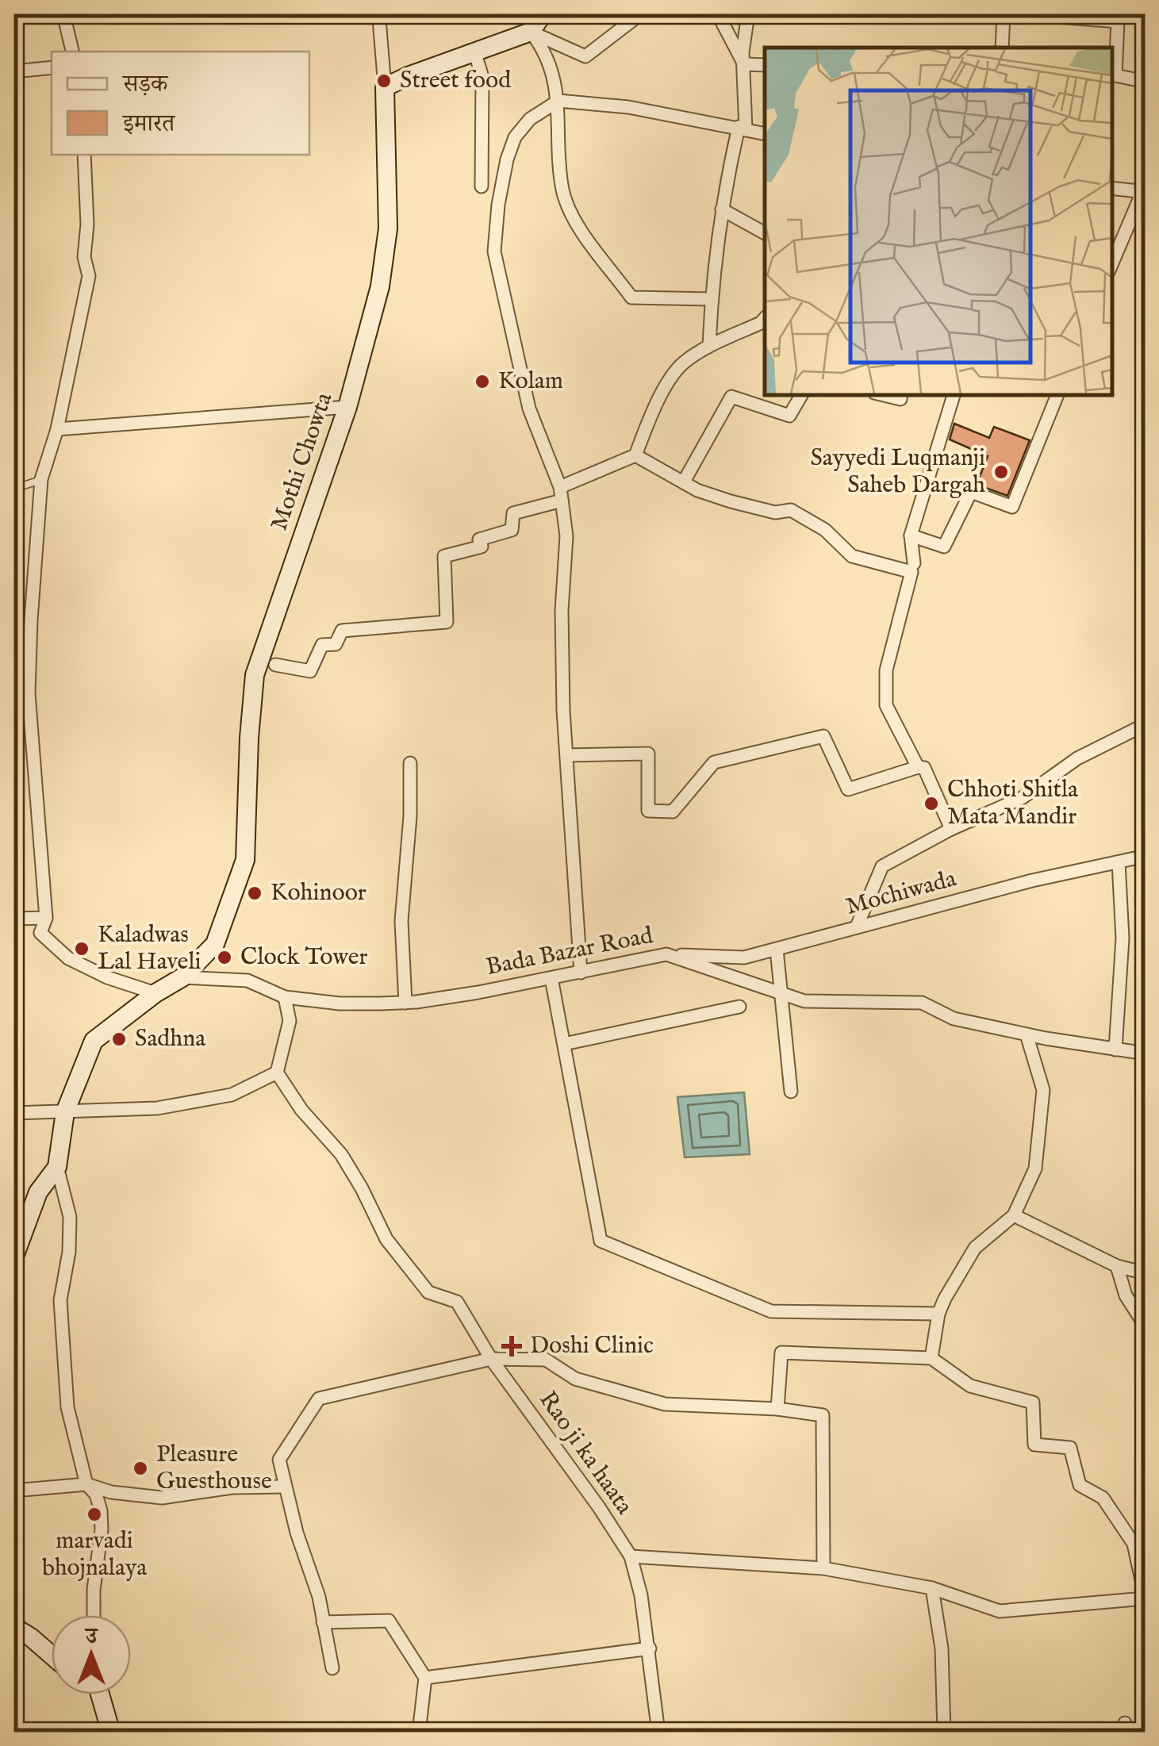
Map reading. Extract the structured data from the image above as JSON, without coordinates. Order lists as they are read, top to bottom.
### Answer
{
  "streets": {
    "main road": ["Mothi Chowta"],
    "street": ["Mochiwada", "Bada Bazar Road", "Rao ji ka haata"]
  },
  "crossings": [
    ["Mothi Chowta", "Bada Bazar Road"],
    ["Mochiwada", "Bada Bazar Road"]
  ],
  "places": {
    "other": [
      "Street food",
      "Kolam",
      "Sayyedi Luqmanji Saheb Dargah",
      "Chhoti Shitla Mata Mandir",
      "Kohinoor",
      "Kaladwas Lal Haveli",
      "Clock Tower",
      "Sadhna",
      "Pleasure Guesthouse",
      "marvadi bhojnalaya"
    ],
    "health": ["Doshi Clinic"]
  },
  "legend": ["सड़क", "इमारत"],
  "north": "top"
}
